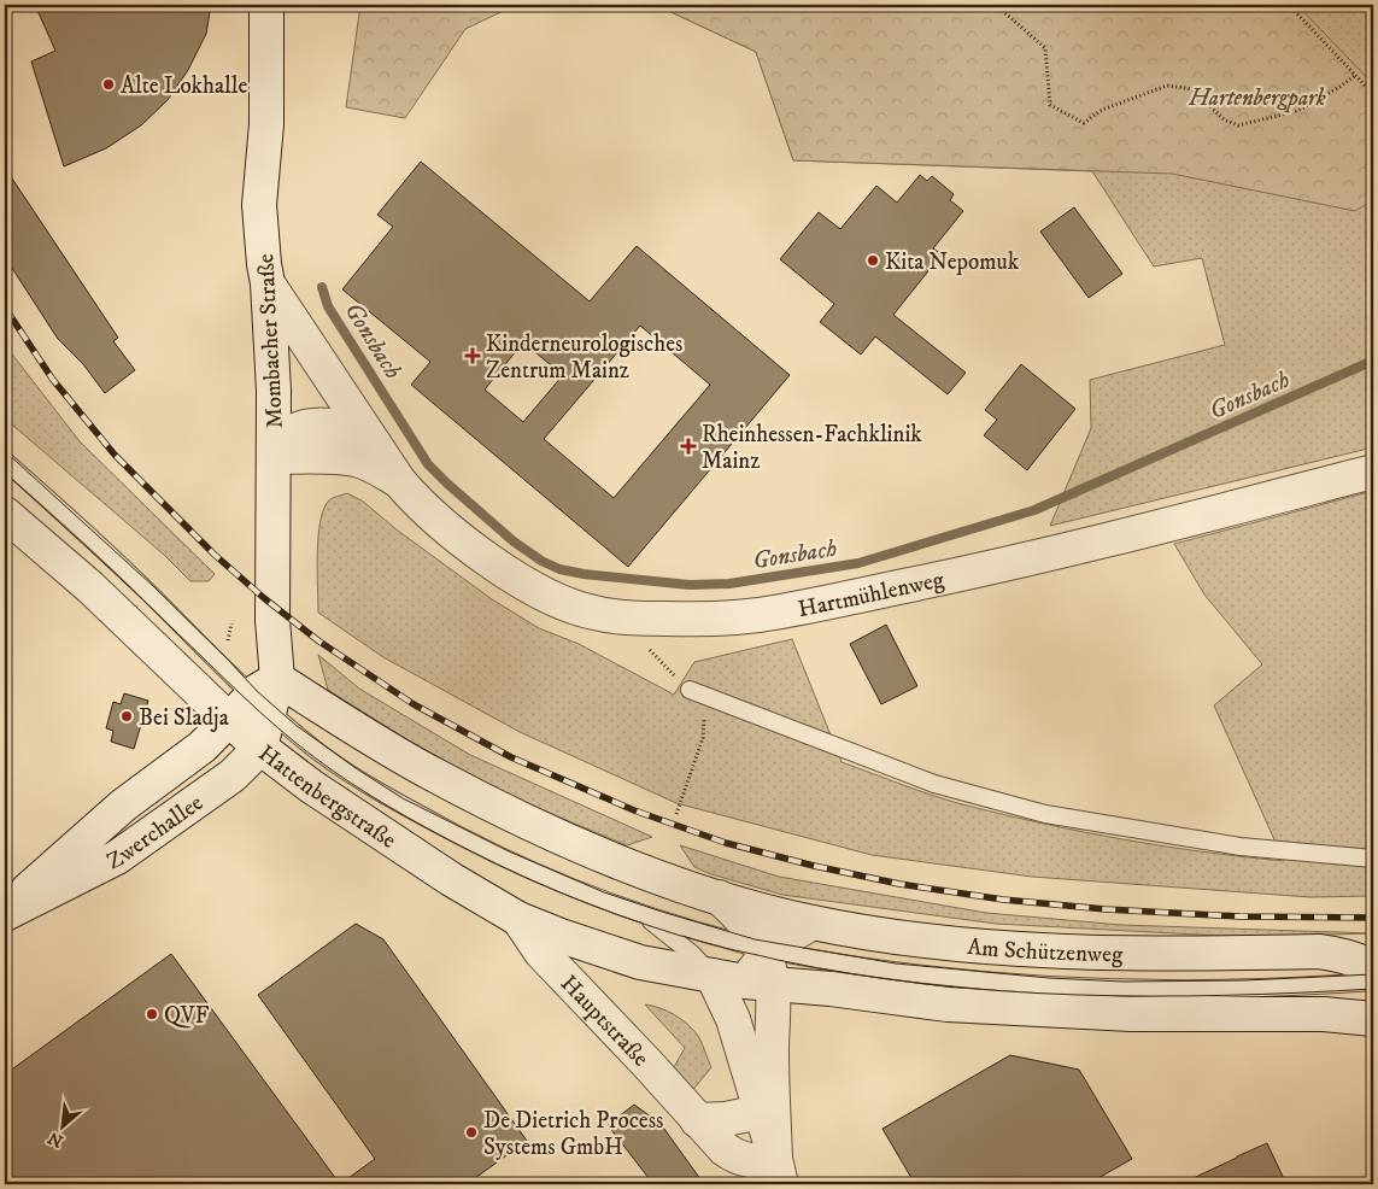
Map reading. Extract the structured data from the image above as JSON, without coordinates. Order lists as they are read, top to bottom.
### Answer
{
  "streets": {
    "main road": [
      "Mombacher Straße",
      "Hartmühlenweg",
      "Hattenbergstraße",
      "Zwerchallee",
      "Am Schützenweg",
      "Hauptstraße"
    ]
  },
  "crossings": [
    ["Mombacher Straße", "Hartmühlenweg"],
    ["Mombacher Straße", "Hattenbergstraße"],
    ["Mombacher Straße", "Zwerchallee"],
    ["Hattenbergstraße", "Zwerchallee"],
    ["Hattenbergstraße", "Am Schützenweg"],
    ["Hattenbergstraße", "Hauptstraße"]
  ],
  "water": ["Gonsbach"],
  "parks": ["Hartenbergpark"],
  "places": {
    "other": [
      "Alte Lokhalle",
      "Kita Nepomuk",
      "Bei Sladja",
      "QVF",
      "De Dietrich Process Systems GmbH"
    ],
    "health": ["Kinderneurologisches Zentrum Mainz", "Rheinhessen-Fachklinik Mainz"]
  },
  "north": "bottom left"
}
